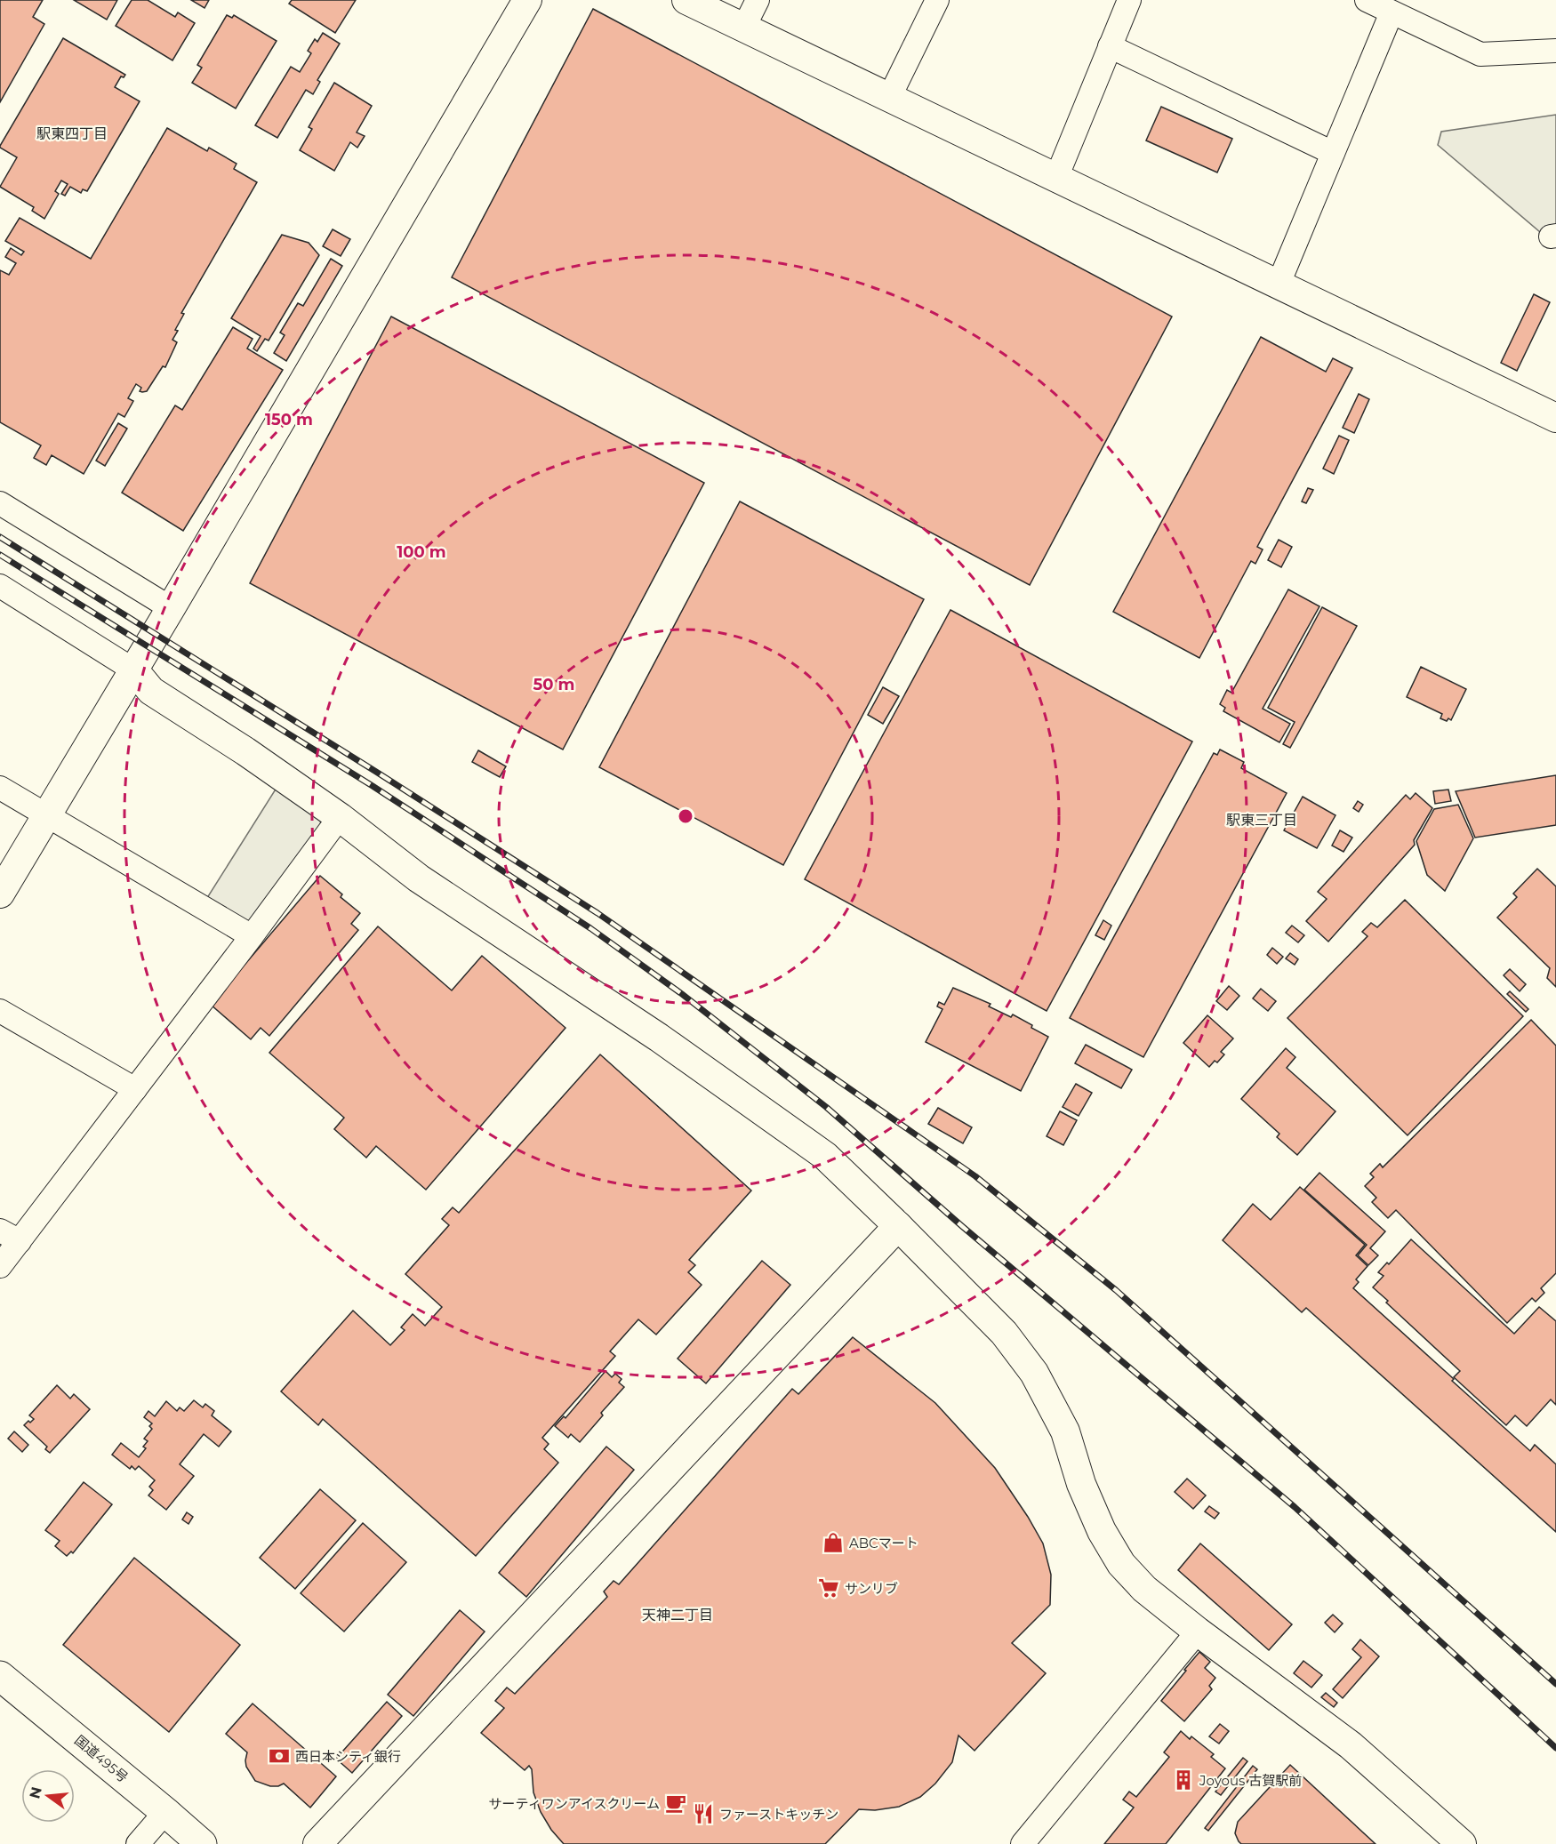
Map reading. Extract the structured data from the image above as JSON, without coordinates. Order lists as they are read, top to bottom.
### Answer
{
  "streets": {
    "highway": ["国道495号"]
  },
  "districts": ["駅東四丁目", "駅東三丁目", "天神二丁目"],
  "places": {
    "shop": ["ABCマート"],
    "supermarket": ["サンリブ"],
    "bank": ["西日本シティ銀行"],
    "building": ["Joyous 古賀駅前"],
    "cafe": ["サーティワンアイスクリーム"],
    "restaurant": ["ファーストキッチン"]
  },
  "north": "left",
  "rings": ["150 m", "100 m", "50 m"]
}
